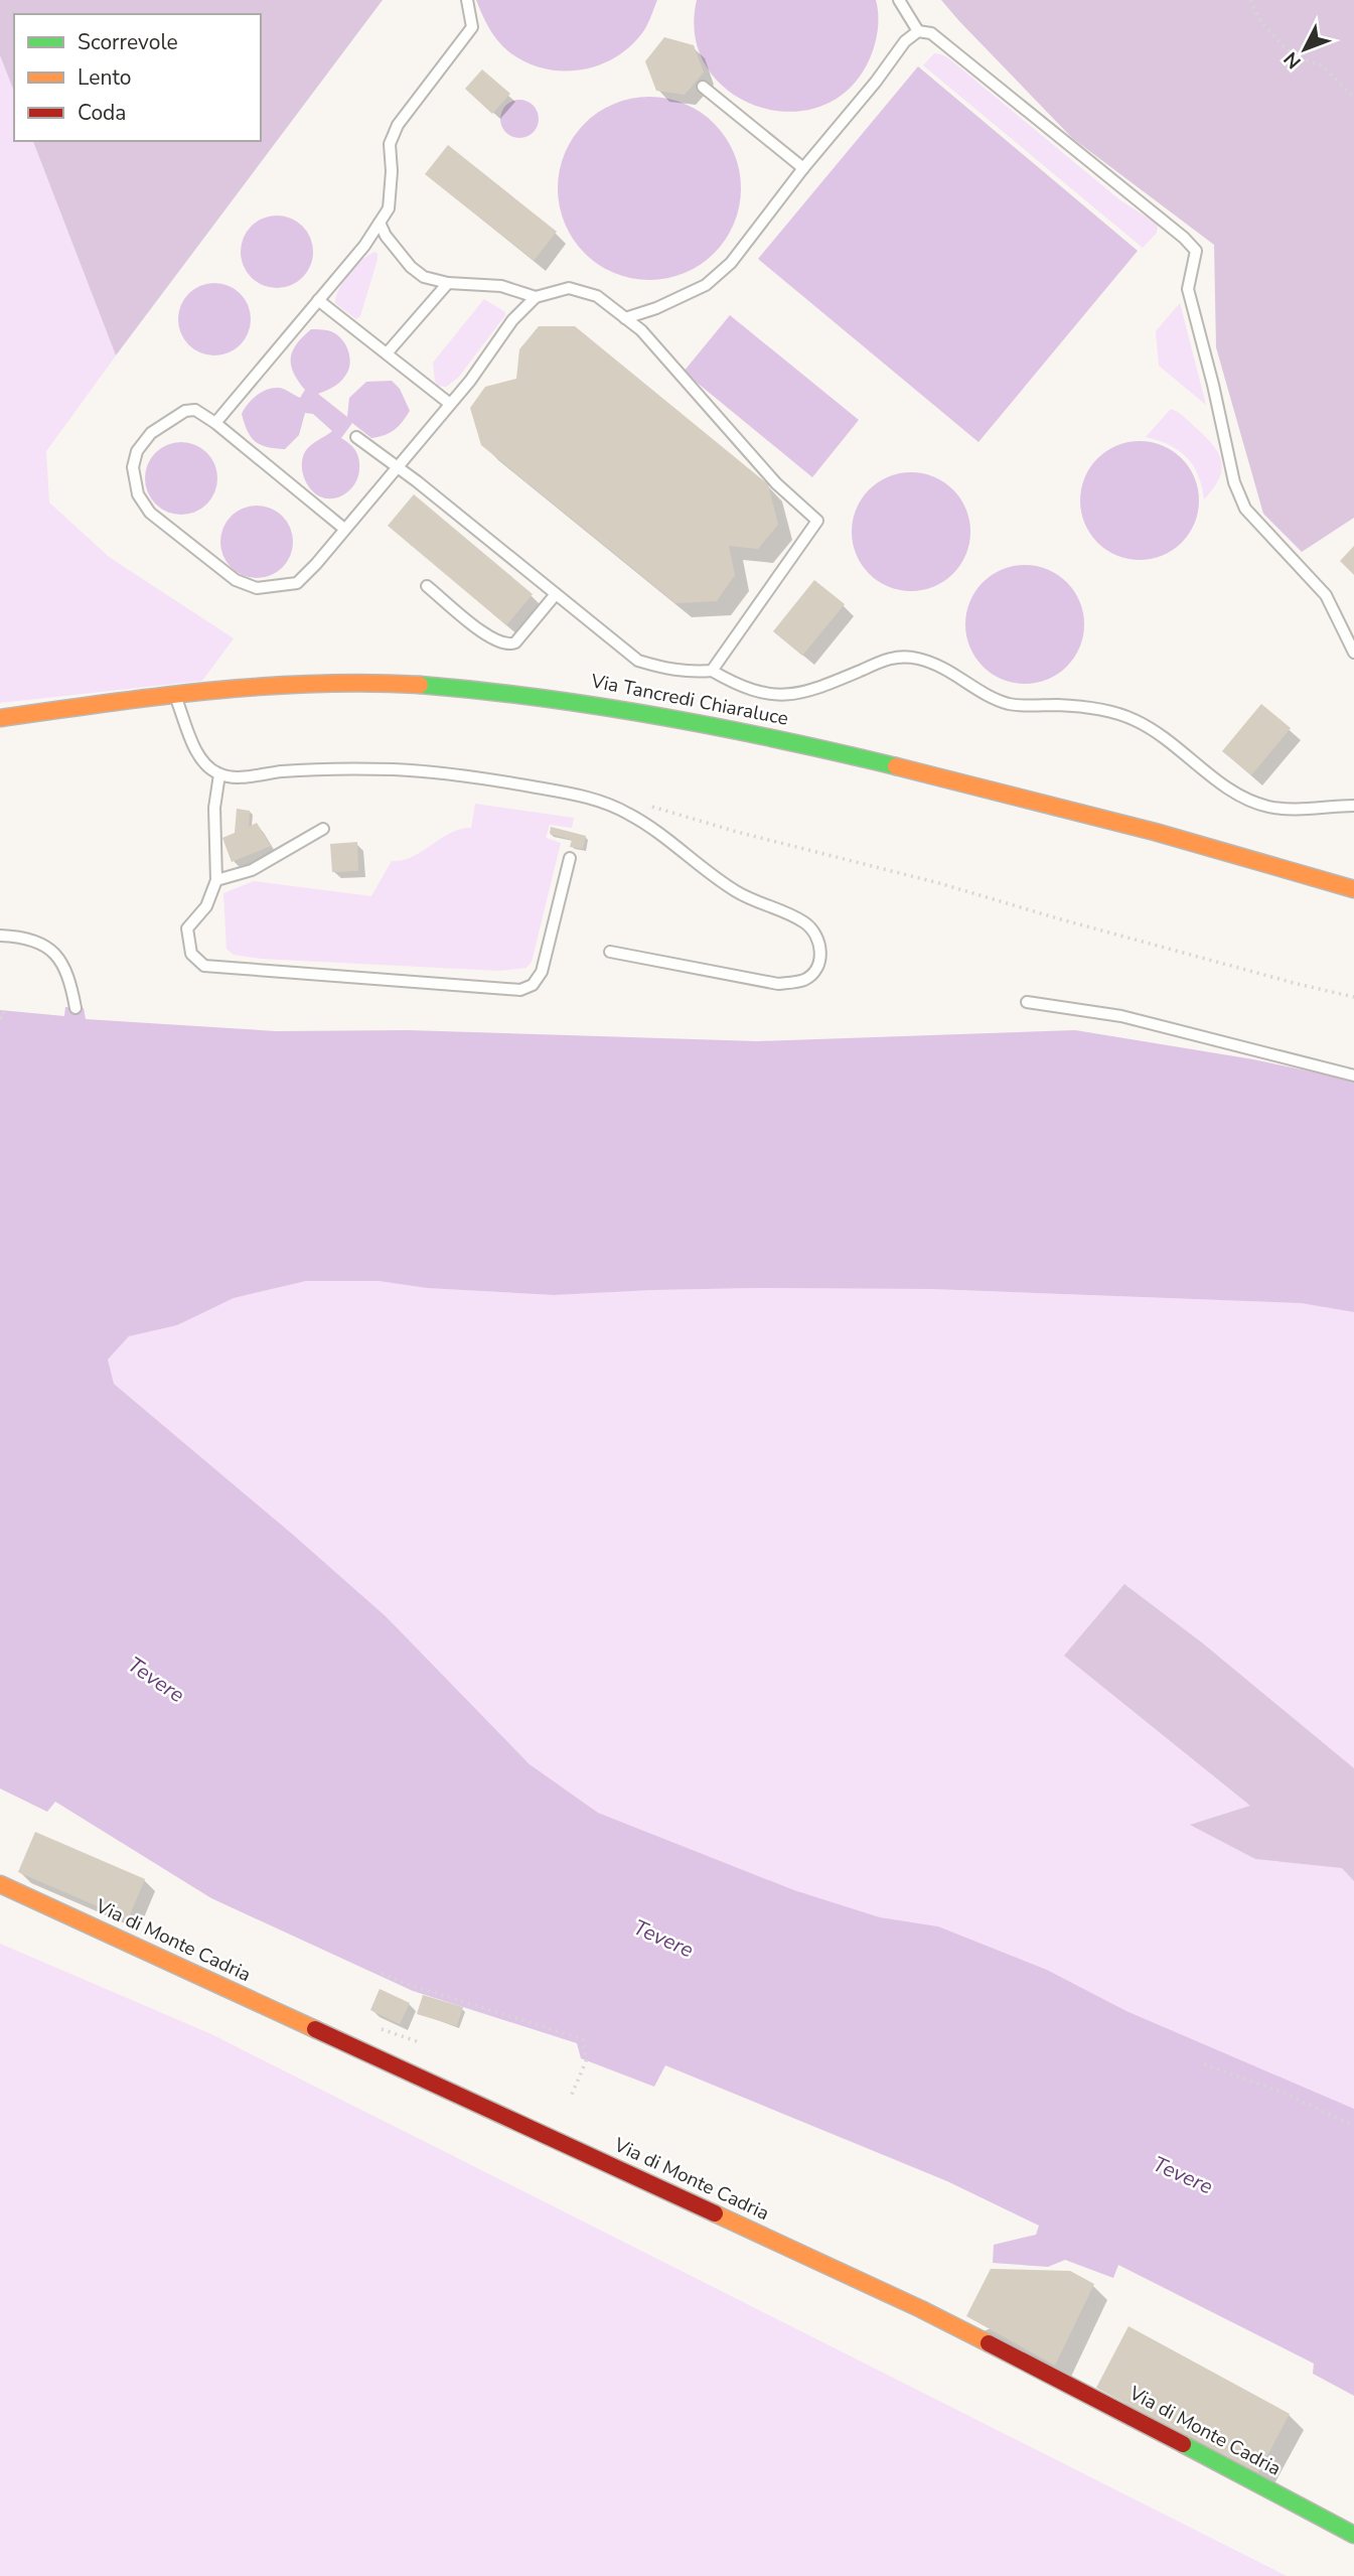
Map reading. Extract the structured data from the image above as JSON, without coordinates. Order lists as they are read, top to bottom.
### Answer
{
  "streets": {
    "street": ["Via Tancredi Chiaraluce", "Via di Monte Cadria"]
  },
  "water": ["Tevere"],
  "legend": ["Scorrevole", "Lento", "Coda"],
  "north": "bottom left"
}
